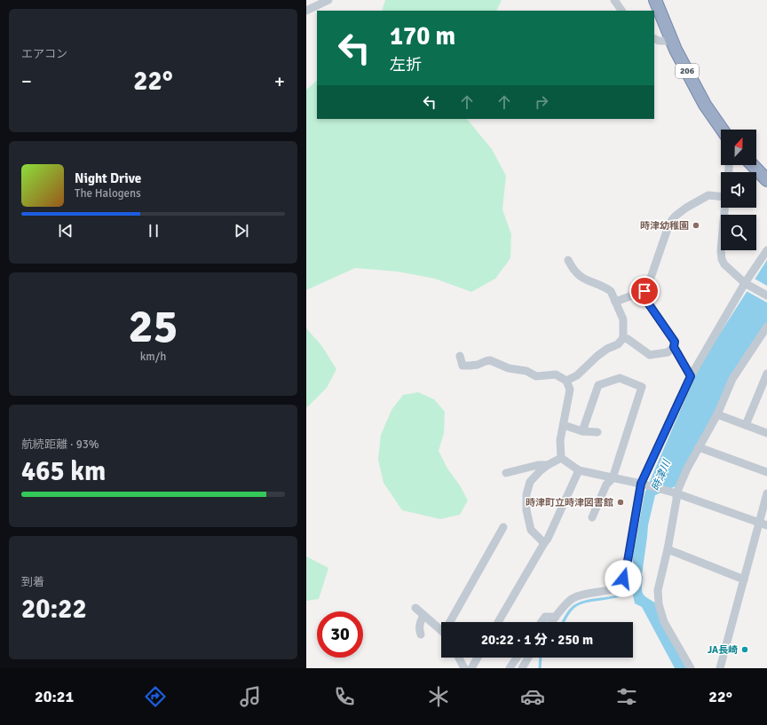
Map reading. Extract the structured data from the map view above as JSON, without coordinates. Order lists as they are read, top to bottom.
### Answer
{
  "streets": {
    "highway": ["206"]
  },
  "water": ["時津川"],
  "places": ["時津幼稚園", "時津町立時津図書館", "JA長崎"],
  "north": "top",
  "page": {
    "tile": [
      "エアコン",
      ["25", "km/h"],
      ["航続距離 · 93%", "465 km"],
      ["到着", "20:22"]
    ],
    "turn": ["170 m", "左折"],
    "heat": ["−", "22°", "+"],
    "song": ["Night Drive", "The Halogens"],
    "limit": "30",
    "trip": "20:22 · 1 分 · 250 m",
    "tabs": ["20:21", "22°"]
  }
}
